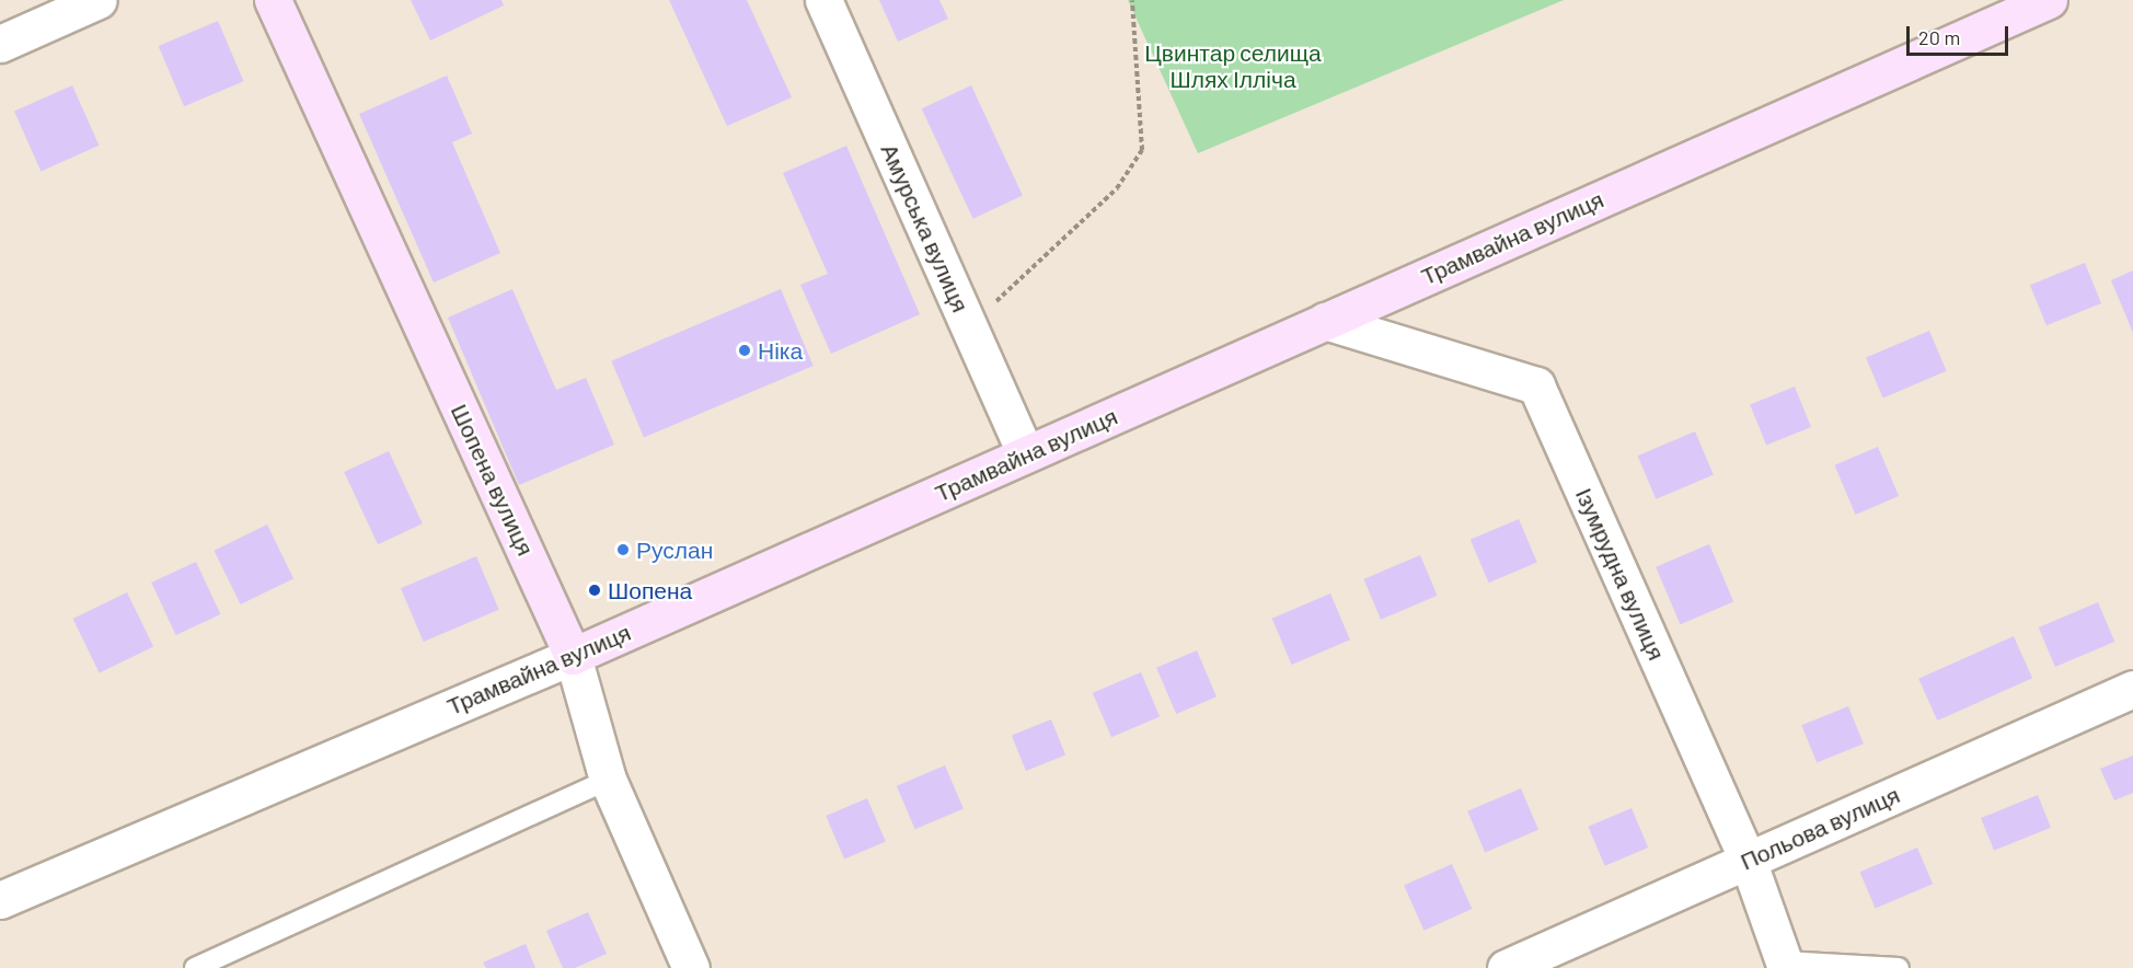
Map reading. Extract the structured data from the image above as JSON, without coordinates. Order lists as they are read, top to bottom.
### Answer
{
  "streets": {
    "street": [
      "Амурська вулиця",
      "Трамвайна вулиця",
      "Шопена вулиця",
      "Ізумрудна вулиця",
      "Польова вулиця"
    ]
  },
  "crossings": [
    ["Амурська вулиця", "Трамвайна вулиця"],
    ["Трамвайна вулиця", "Шопена вулиця"],
    ["Трамвайна вулиця", "Ізумрудна вулиця"],
    ["Ізумрудна вулиця", "Польова вулиця"]
  ],
  "parks": ["Цвинтар селища Шлях Ілліча"],
  "places": ["Ніка", "Руслан", "Шопена"],
  "scale_bar": "20 m"
}
